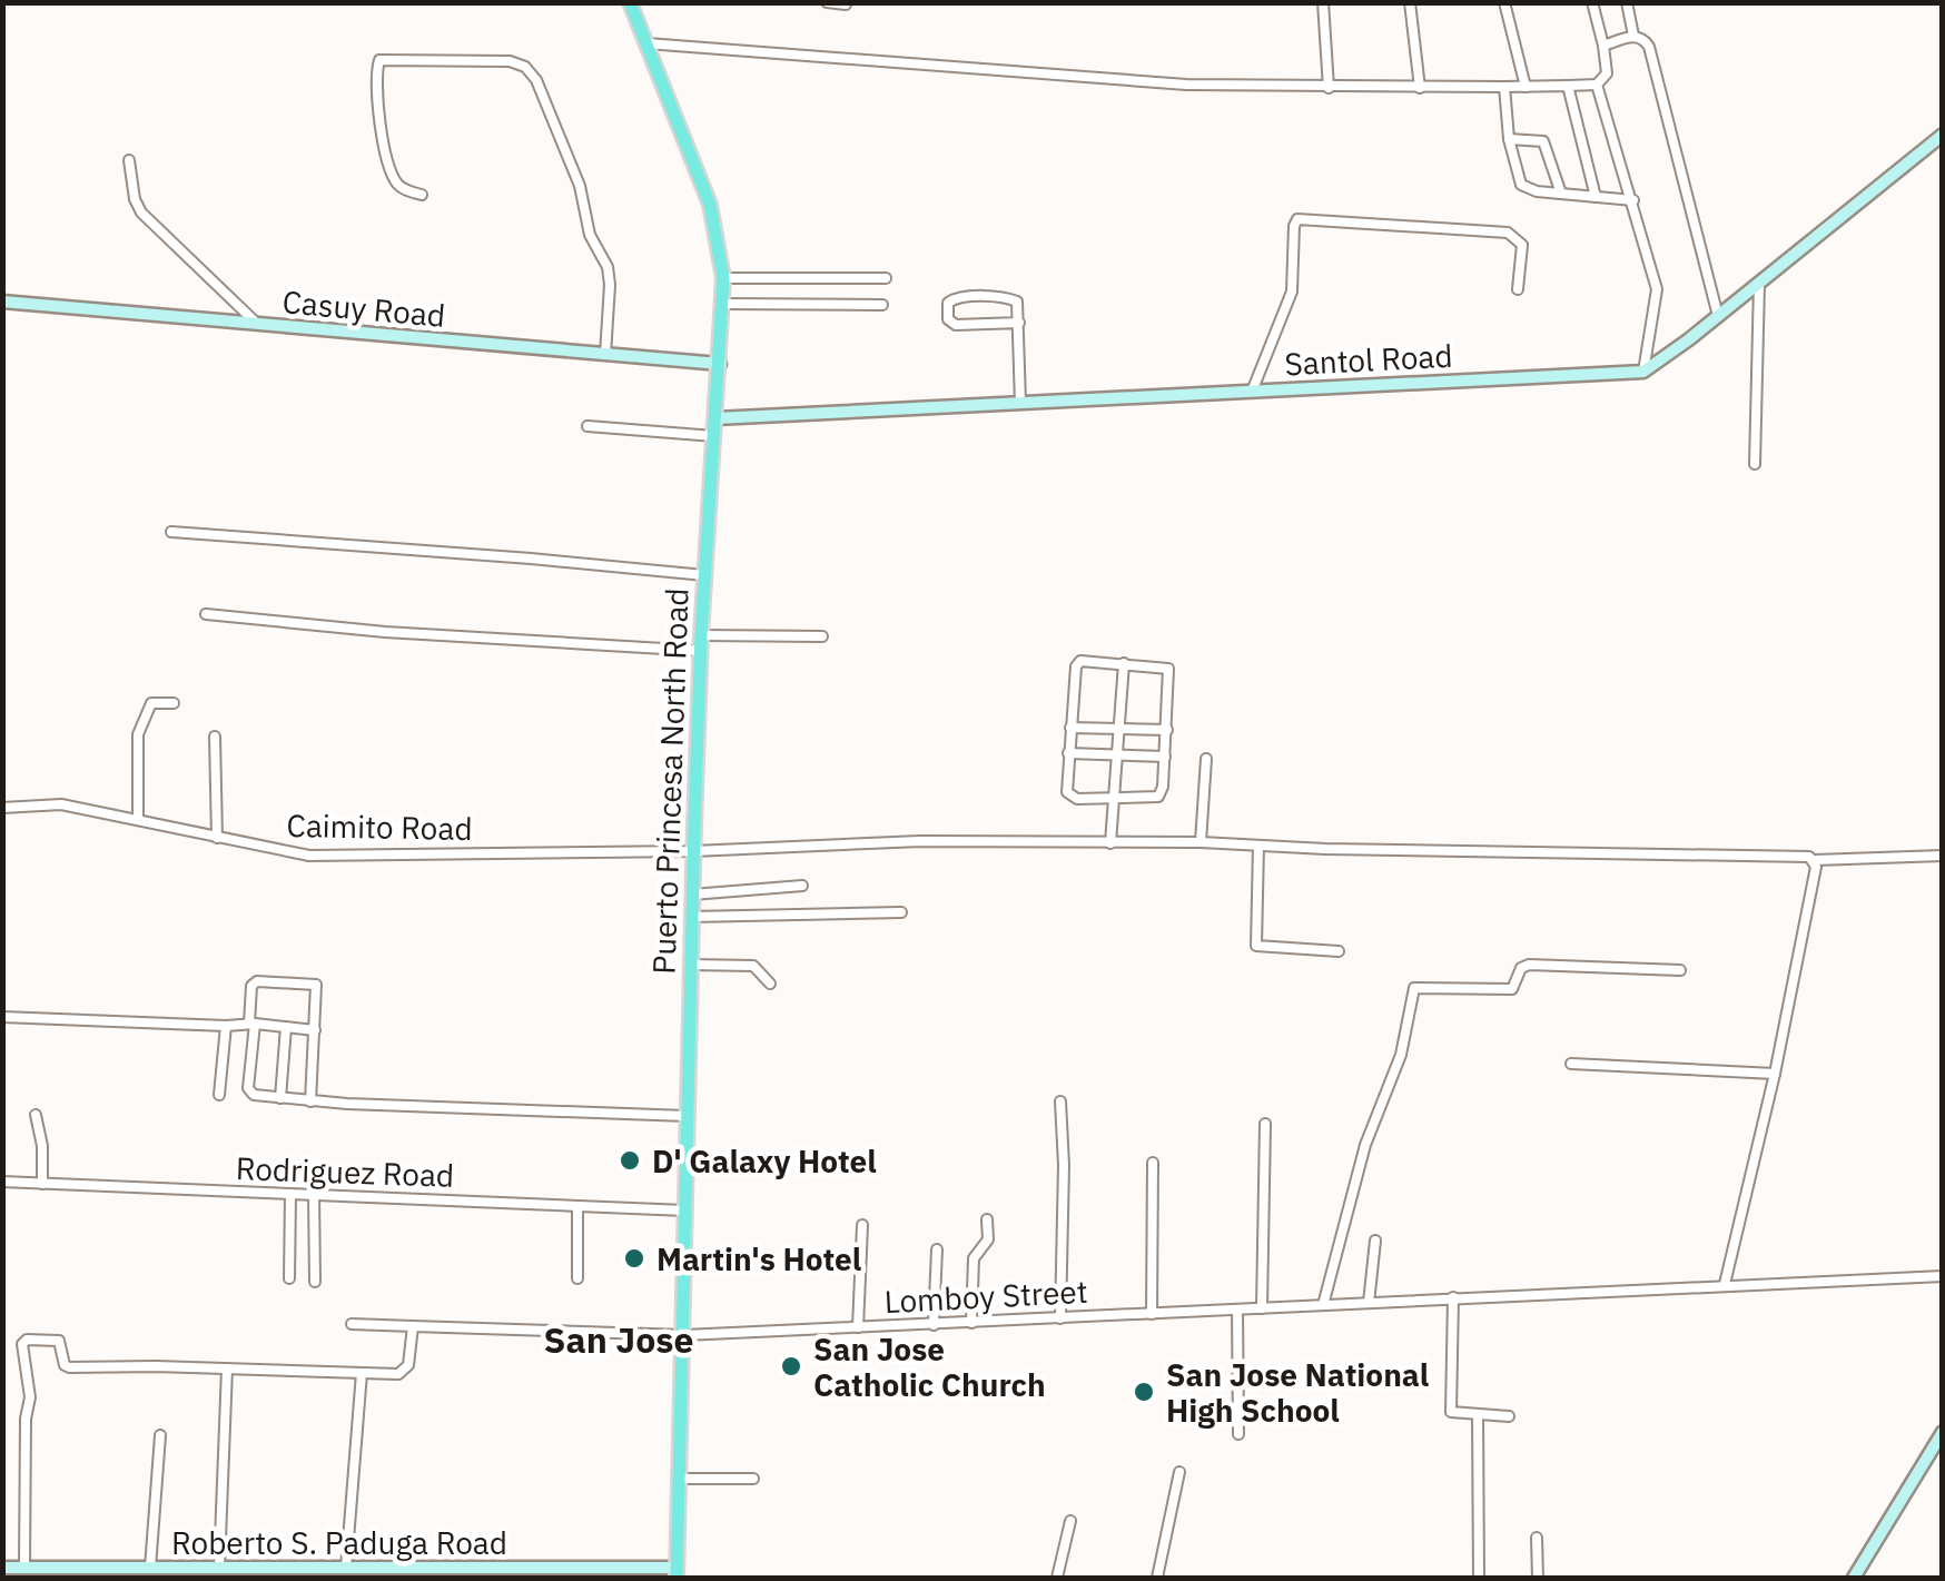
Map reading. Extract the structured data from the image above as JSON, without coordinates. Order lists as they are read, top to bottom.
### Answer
{
  "streets": {
    "main road": ["Puerto Princesa North Road"],
    "street": [
      "Casuy Road",
      "Santol Road",
      "Caimito Road",
      "Rodriguez Road",
      "Lomboy Street",
      "Roberto S. Paduga Road"
    ]
  },
  "crossings": [
    ["Casuy Road", "Puerto Princesa North Road"],
    ["Santol Road", "Puerto Princesa North Road"],
    ["Puerto Princesa North Road", "Caimito Road"],
    ["Puerto Princesa North Road", "Rodriguez Road"],
    ["Puerto Princesa North Road", "Lomboy Street"],
    ["Puerto Princesa North Road", "Roberto S. Paduga Road"]
  ],
  "districts": ["San Jose"],
  "places": [
    "D' Galaxy Hotel",
    "Martin's Hotel",
    "San Jose Catholic Church",
    "San Jose National High School"
  ]
}
